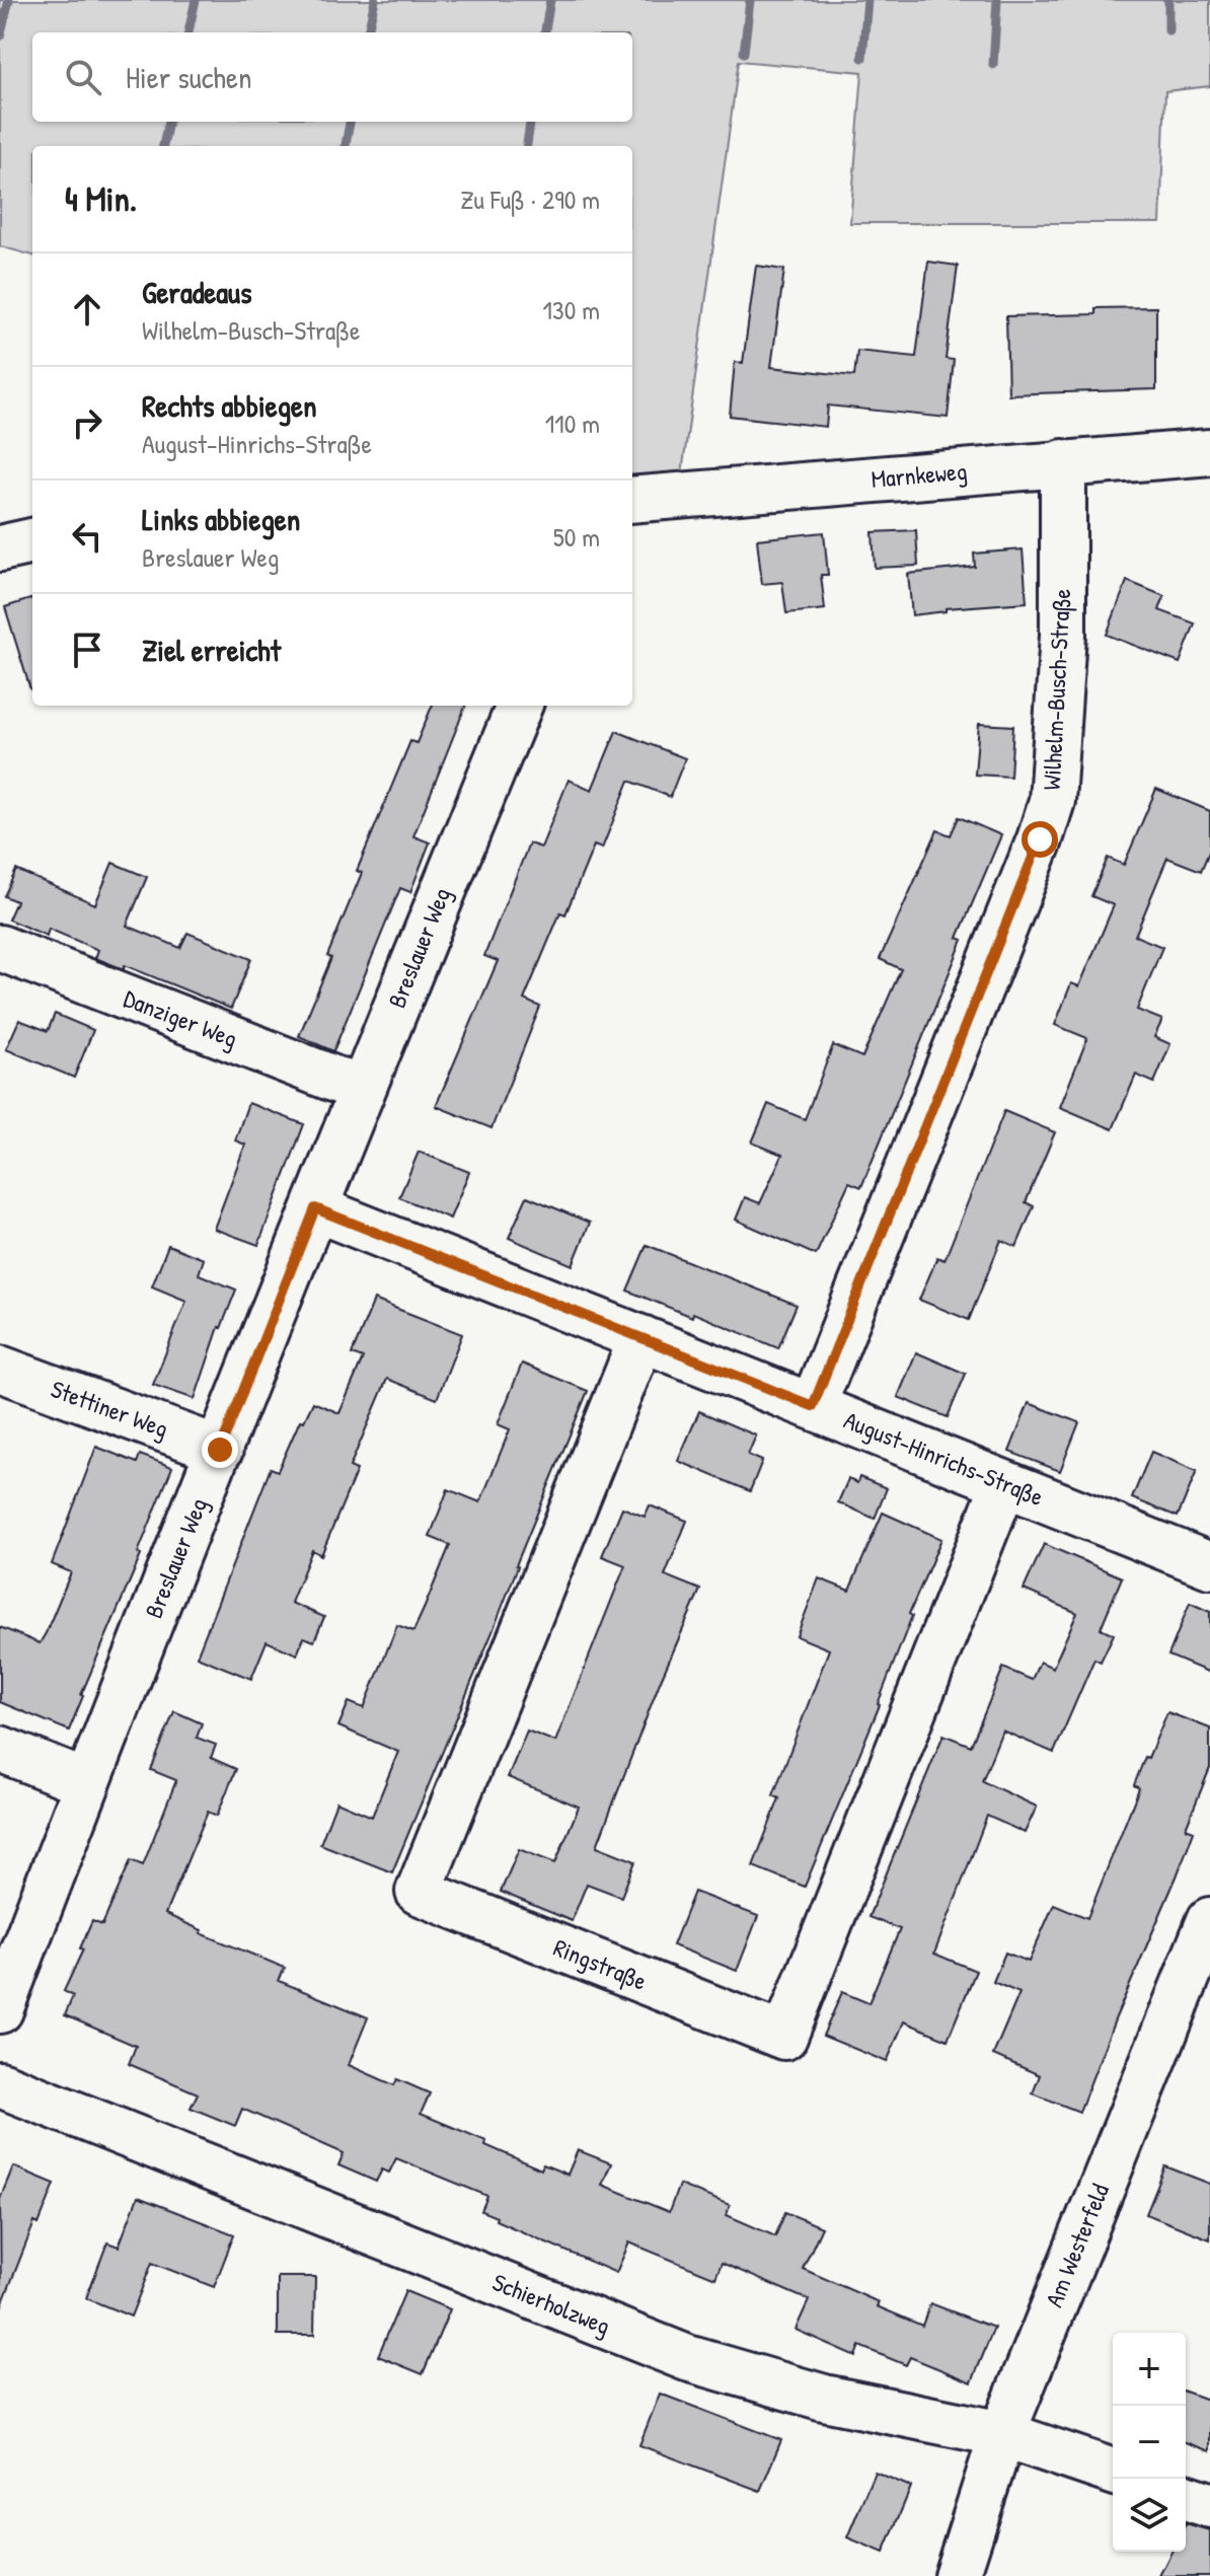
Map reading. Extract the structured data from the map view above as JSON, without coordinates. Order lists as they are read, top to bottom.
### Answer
{
  "streets": {
    "street": [
      "Marnkeweg",
      "Wilhelm-Busch-Straße",
      "Breslauer Weg",
      "Danziger Weg",
      "Stettiner Weg",
      "August-Hinrichs-Straße",
      "Ringstraße",
      "Am Westerfeld",
      "Schierholzweg"
    ]
  },
  "crossings": [
    ["Marnkeweg", "Wilhelm-Busch-Straße"],
    ["Wilhelm-Busch-Straße", "August-Hinrichs-Straße"],
    ["Breslauer Weg", "Danziger Weg"],
    ["Breslauer Weg", "Stettiner Weg"],
    ["Breslauer Weg", "August-Hinrichs-Straße"],
    ["August-Hinrichs-Straße", "Ringstraße"],
    ["Am Westerfeld", "Schierholzweg"]
  ],
  "page": {
    "search": "Hier suchen",
    "heading": ["4 Min.", "Zu Fuß · 290 m"],
    "list": [
      ["Geradeaus", "Wilhelm-Busch-Straße", "130 m"],
      ["Rechts abbiegen", "August-Hinrichs-Straße", "110 m"],
      ["Links abbiegen", "Breslauer Weg", "50 m"],
      "Ziel erreicht"
    ],
    "map_buttons": ["+", "−"]
  }
}
